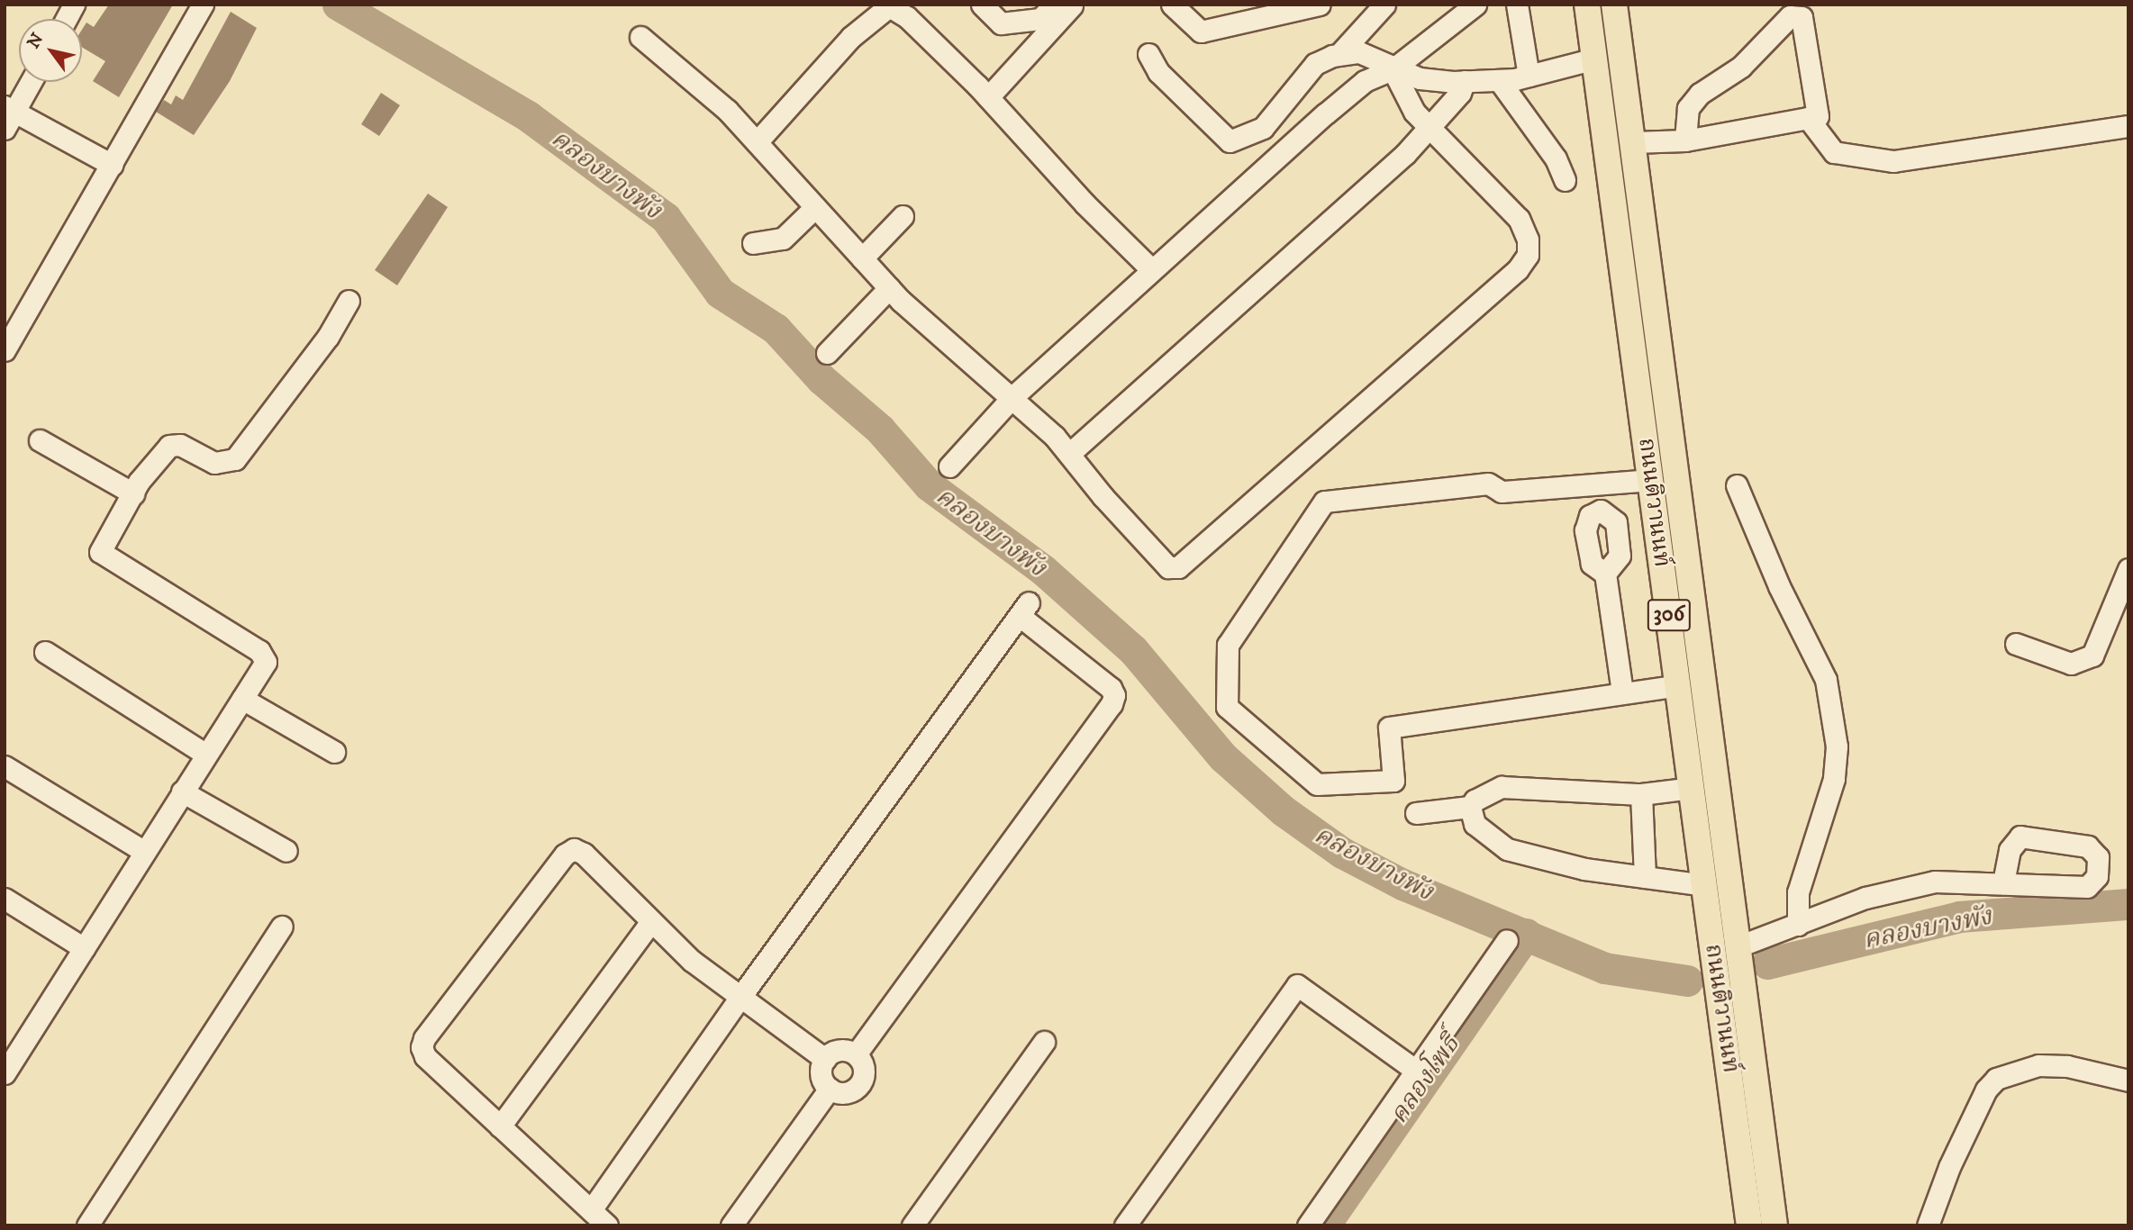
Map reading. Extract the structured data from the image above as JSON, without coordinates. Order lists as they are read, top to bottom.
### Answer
{
  "streets": {
    "main road": ["ถนนติวานนท์", "306"]
  },
  "water": ["คลองบางพัง", "คลองโพธิ์"],
  "north": "top left"
}
